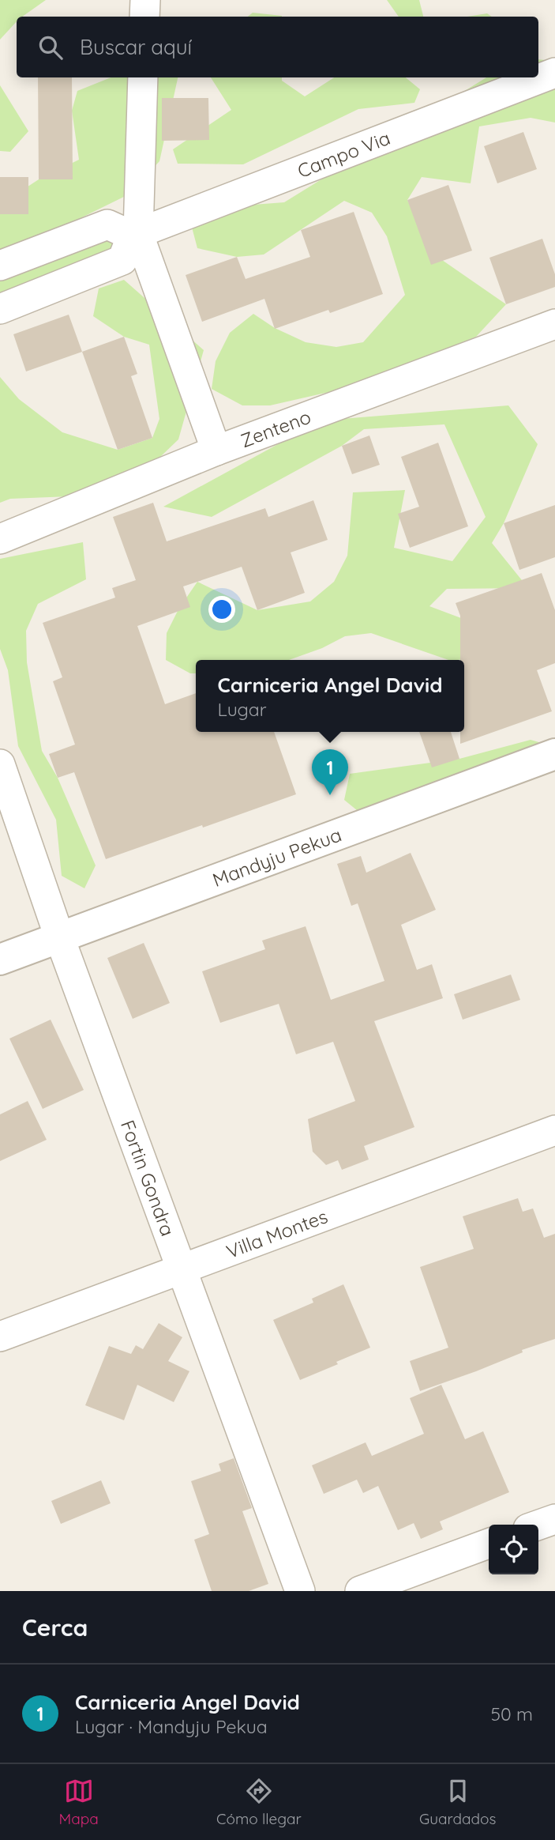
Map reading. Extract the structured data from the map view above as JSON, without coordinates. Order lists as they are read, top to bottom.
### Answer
{
  "streets": {
    "street": [
      "Campo Via",
      "Zenteno",
      "Mandyju Pekua",
      "Fortin Gondra",
      "Villa Montes"
    ]
  },
  "crossings": [
    ["Mandyju Pekua", "Fortin Gondra"],
    ["Fortin Gondra", "Villa Montes"]
  ],
  "page": {
    "search": "Buscar aquí",
    "popup": ["Carniceria Angel David", "Lugar"],
    "pins": "1",
    "heading": "Cerca",
    "list": [
      {
        "mark": "1",
        "name": "Carniceria Angel David",
        "note": "Lugar · Mandyju Pekua",
        "value": "50 m"
      }
    ],
    "nav": ["Mapa", "Cómo llegar", "Guardados"]
  }
}
